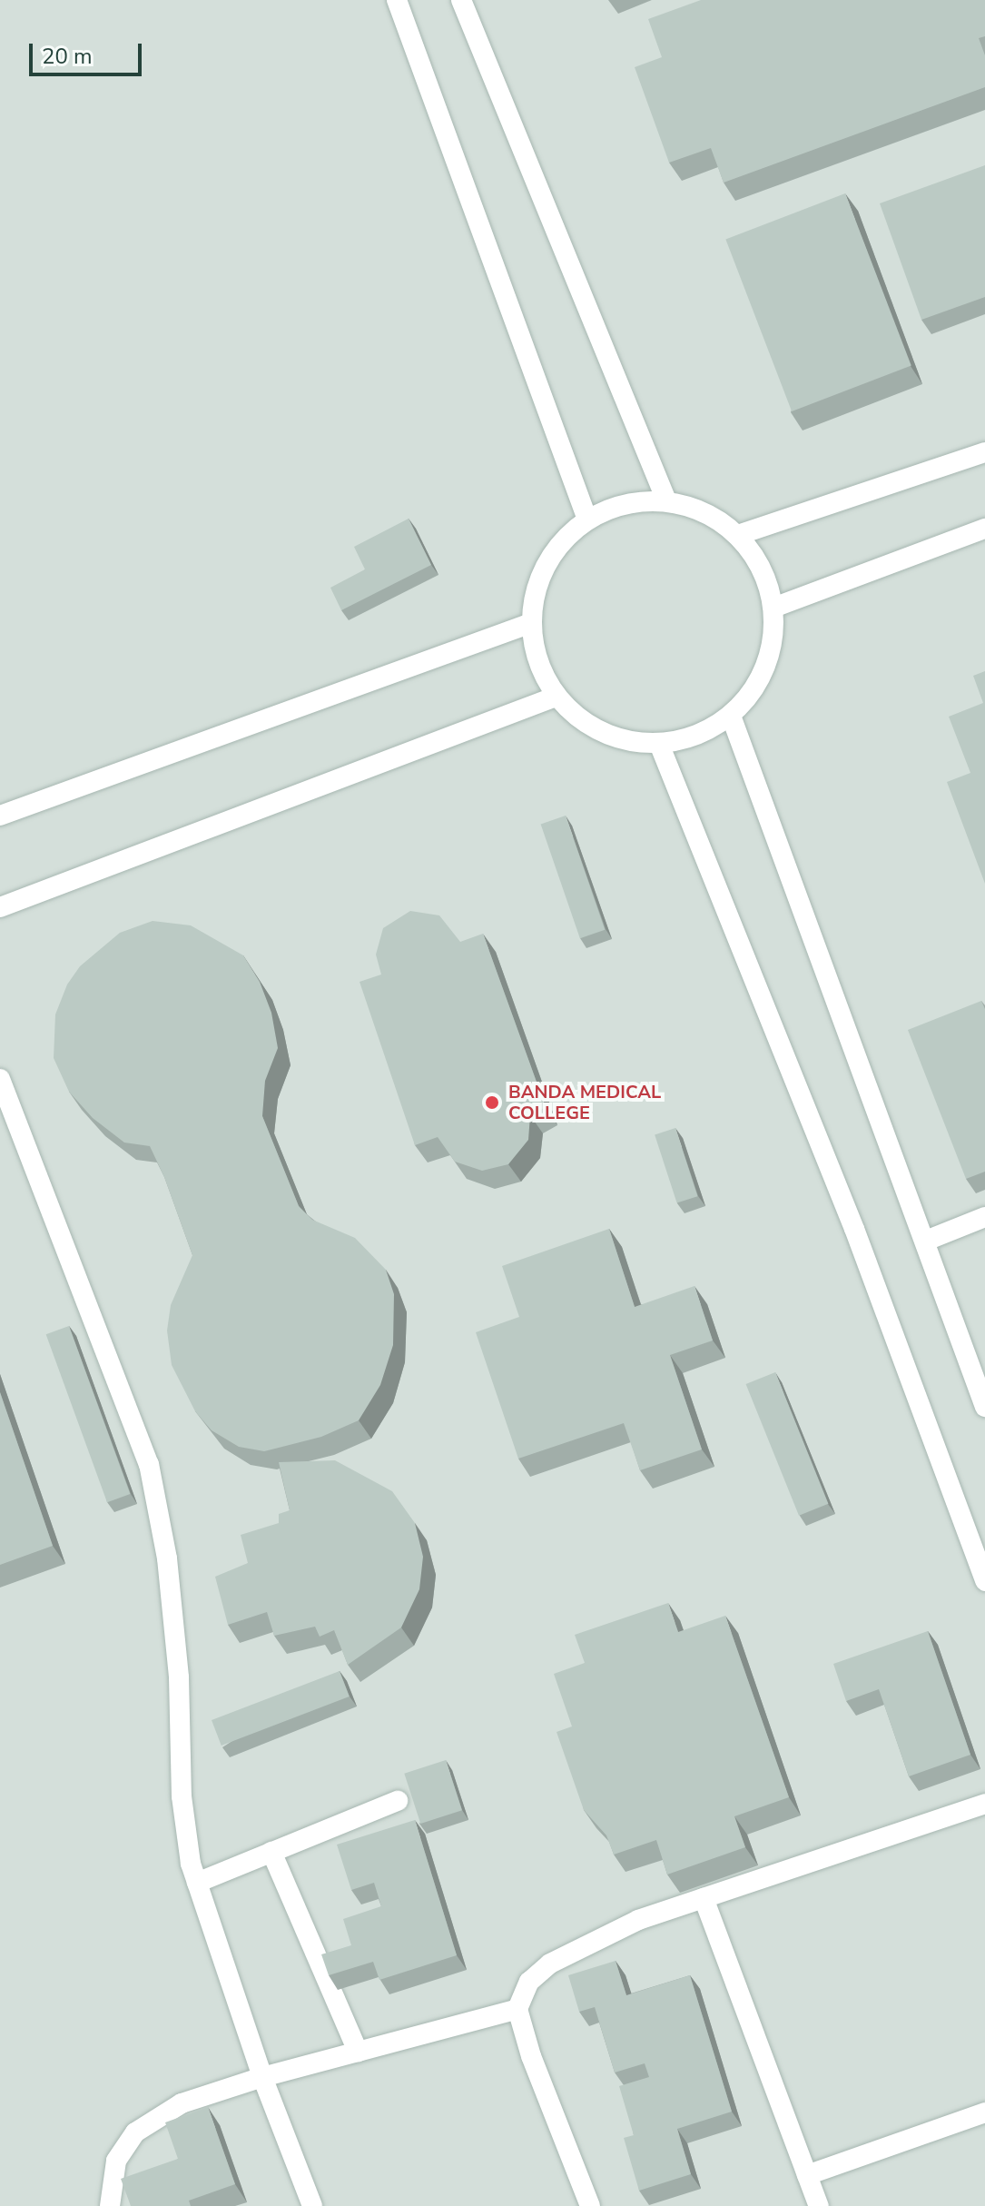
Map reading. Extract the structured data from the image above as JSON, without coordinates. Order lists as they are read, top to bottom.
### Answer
{
  "places": ["BANDA MEDICAL COLLEGE"],
  "scale_bar": "20 m"
}
